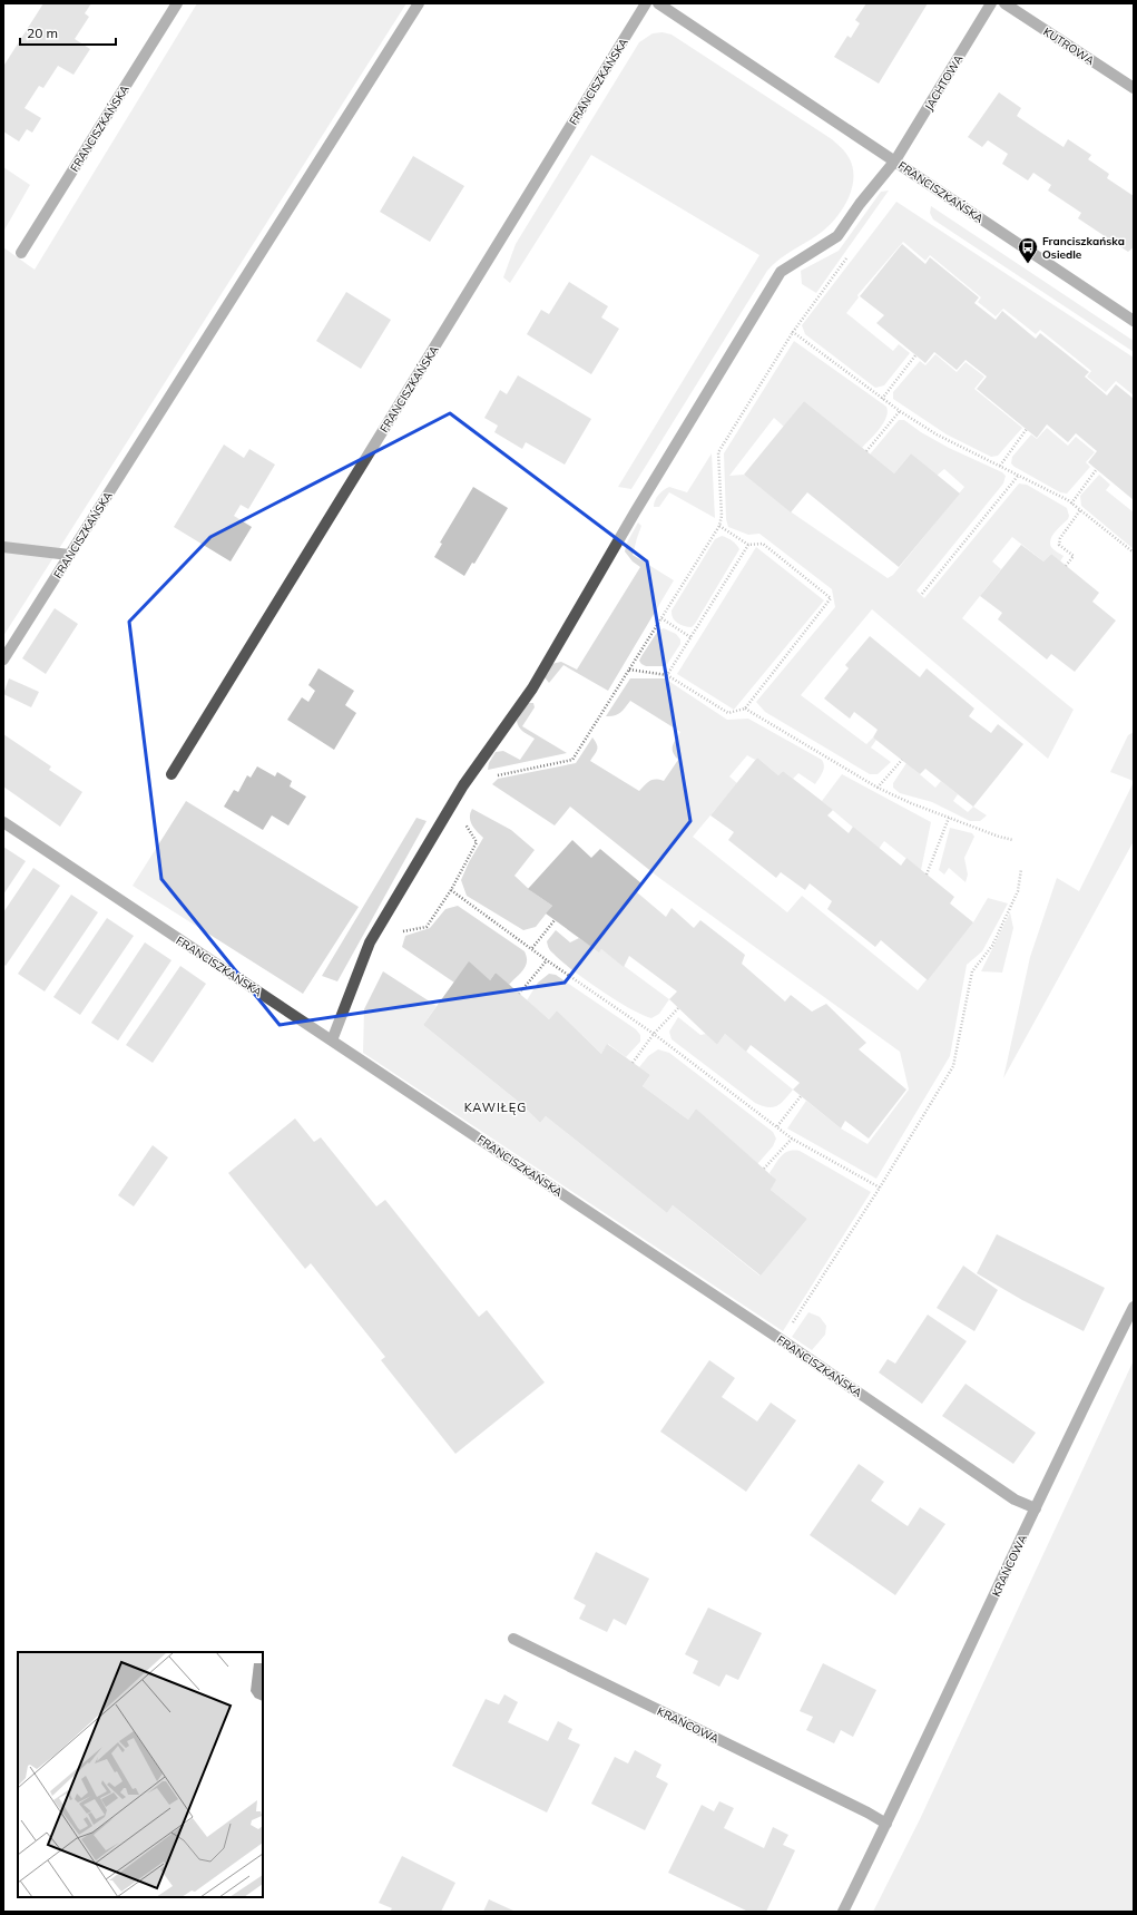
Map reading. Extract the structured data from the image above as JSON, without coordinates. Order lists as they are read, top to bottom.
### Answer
{
  "streets": {
    "street": [
      "KUTROWA",
      "FRANCISZKAŃSKA",
      "JACHTOWA",
      "KRAŃCOWA"
    ]
  },
  "crossings": [
    ["FRANCISZKAŃSKA", "JACHTOWA"],
    ["FRANCISZKAŃSKA", "KRAŃCOWA"]
  ],
  "districts": ["KAWIŁĘG"],
  "places": {
    "bus stop": ["Franciszkańska Osiedle"]
  },
  "scale_bar": "20 m"
}
